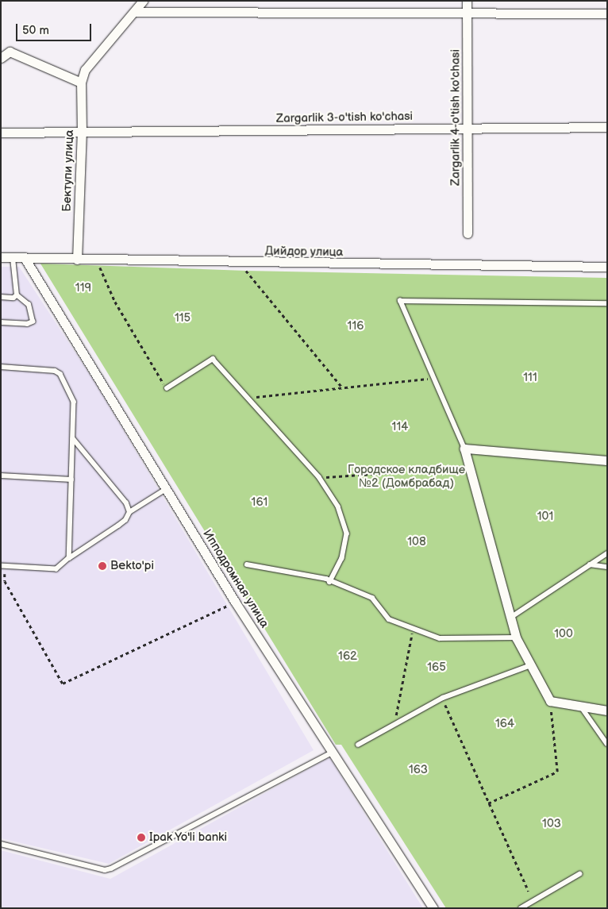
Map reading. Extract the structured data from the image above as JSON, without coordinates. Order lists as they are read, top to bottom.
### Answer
{
  "streets": {
    "street": [
      "Zargarlik 3-o'tish ko'chasi",
      "Zargarlik 4-o'tish ko'chasi",
      "Бектупи улица",
      "Дийдор улица",
      "Ипподромная улица"
    ]
  },
  "crossings": [
    ["Zargarlik 3-o'tish ko'chasi", "Zargarlik 4-o'tish ko'chasi"],
    ["Zargarlik 3-o'tish ko'chasi", "Бектупи улица"],
    ["Бектупи улица", "Дийдор улица"],
    ["Дийдор улица", "Ипподромная улица"]
  ],
  "parks": [
    "119",
    "115",
    "116",
    "111",
    "114",
    "Городское кладбище №2 (Домбрабад)",
    "161",
    "101",
    "108",
    "100",
    "162",
    "165",
    "164",
    "163",
    "103"
  ],
  "places": ["Bekto'pi", "Ipak Yo'li banki"],
  "scale_bar": "50 m"
}
